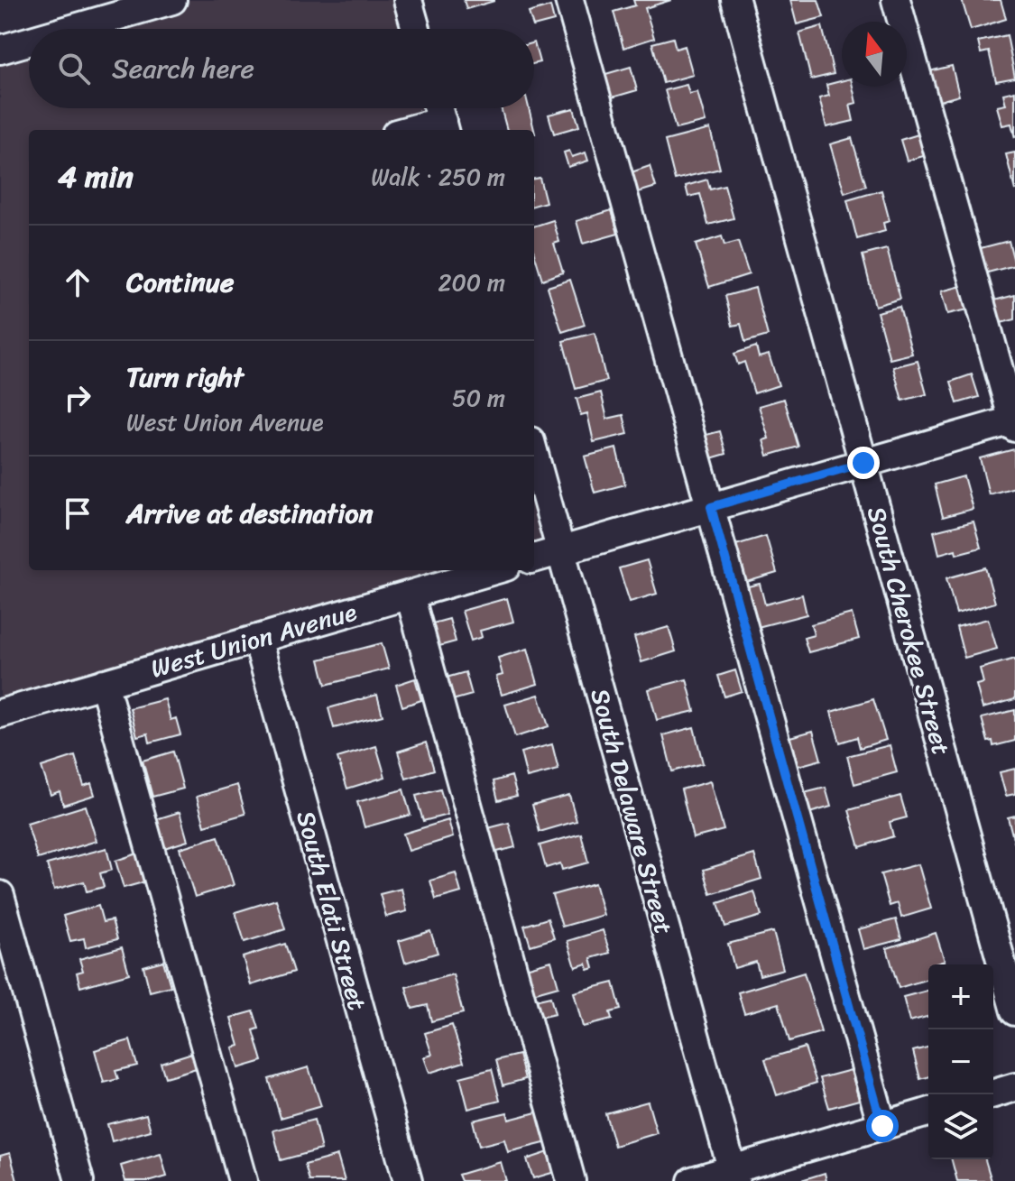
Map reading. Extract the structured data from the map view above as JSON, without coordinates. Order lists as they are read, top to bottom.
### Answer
{
  "streets": {
    "street": [
      "South Cherokee Street",
      "West Union Avenue",
      "South Delaware Street",
      "South Elati Street"
    ]
  },
  "crossings": [
    ["West Union Avenue", "South Elati Street"]
  ],
  "north": "top",
  "page": {
    "search": "Search here",
    "heading": ["4 min", "Walk · 250 m"],
    "list": [
      ["Continue", "200 m"],
      ["Turn right", "West Union Avenue", "50 m"],
      "Arrive at destination"
    ],
    "map_buttons": ["+", "−"]
  }
}
